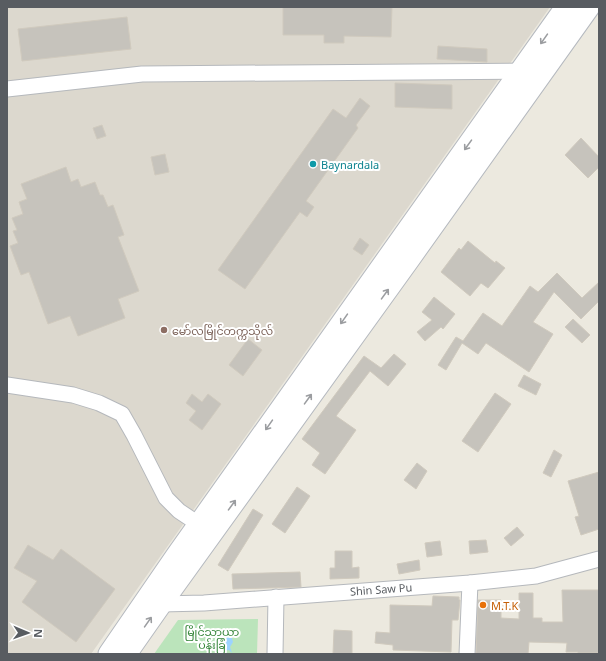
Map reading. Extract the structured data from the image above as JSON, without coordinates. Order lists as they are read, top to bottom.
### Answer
{
  "streets": {
    "street": ["Shin Saw Pu"]
  },
  "parks": ["မြိုင်သာယာ ပန်းခြံ"],
  "places": ["Baynardala", "မော်လမြိုင်တက္ကသိုလ်", "M.T.K"],
  "north": "right"
}
